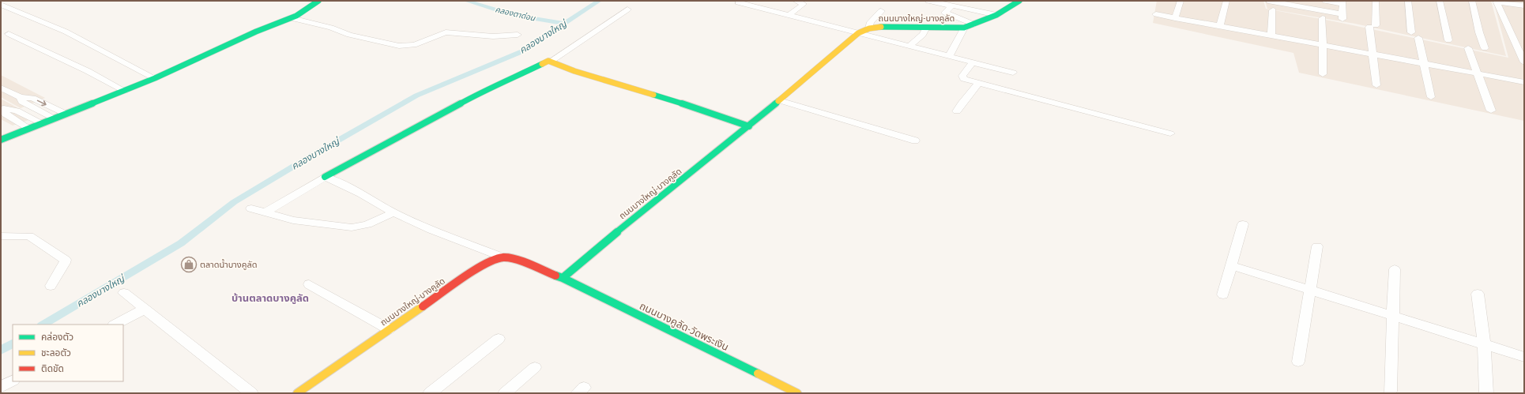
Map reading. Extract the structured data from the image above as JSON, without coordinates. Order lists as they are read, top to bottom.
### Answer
{
  "streets": {
    "street": ["ถนนบางใหญ่-บางคูลัด", "ถนนบางคูลัด-วัดพระเงิน"]
  },
  "crossings": [
    ["ถนนบางใหญ่-บางคูลัด", "ถนนบางคูลัด-วัดพระเงิน"]
  ],
  "districts": ["บ้านตลาดบางคูลัด"],
  "water": ["คลองตาด่อน", "คลองบางใหญ่"],
  "places": {
    "shop": ["ตลาดน้ำบางคูลัด"]
  },
  "legend": ["คล่องตัว", "ชะลอตัว", "ติดขัด"]
}
